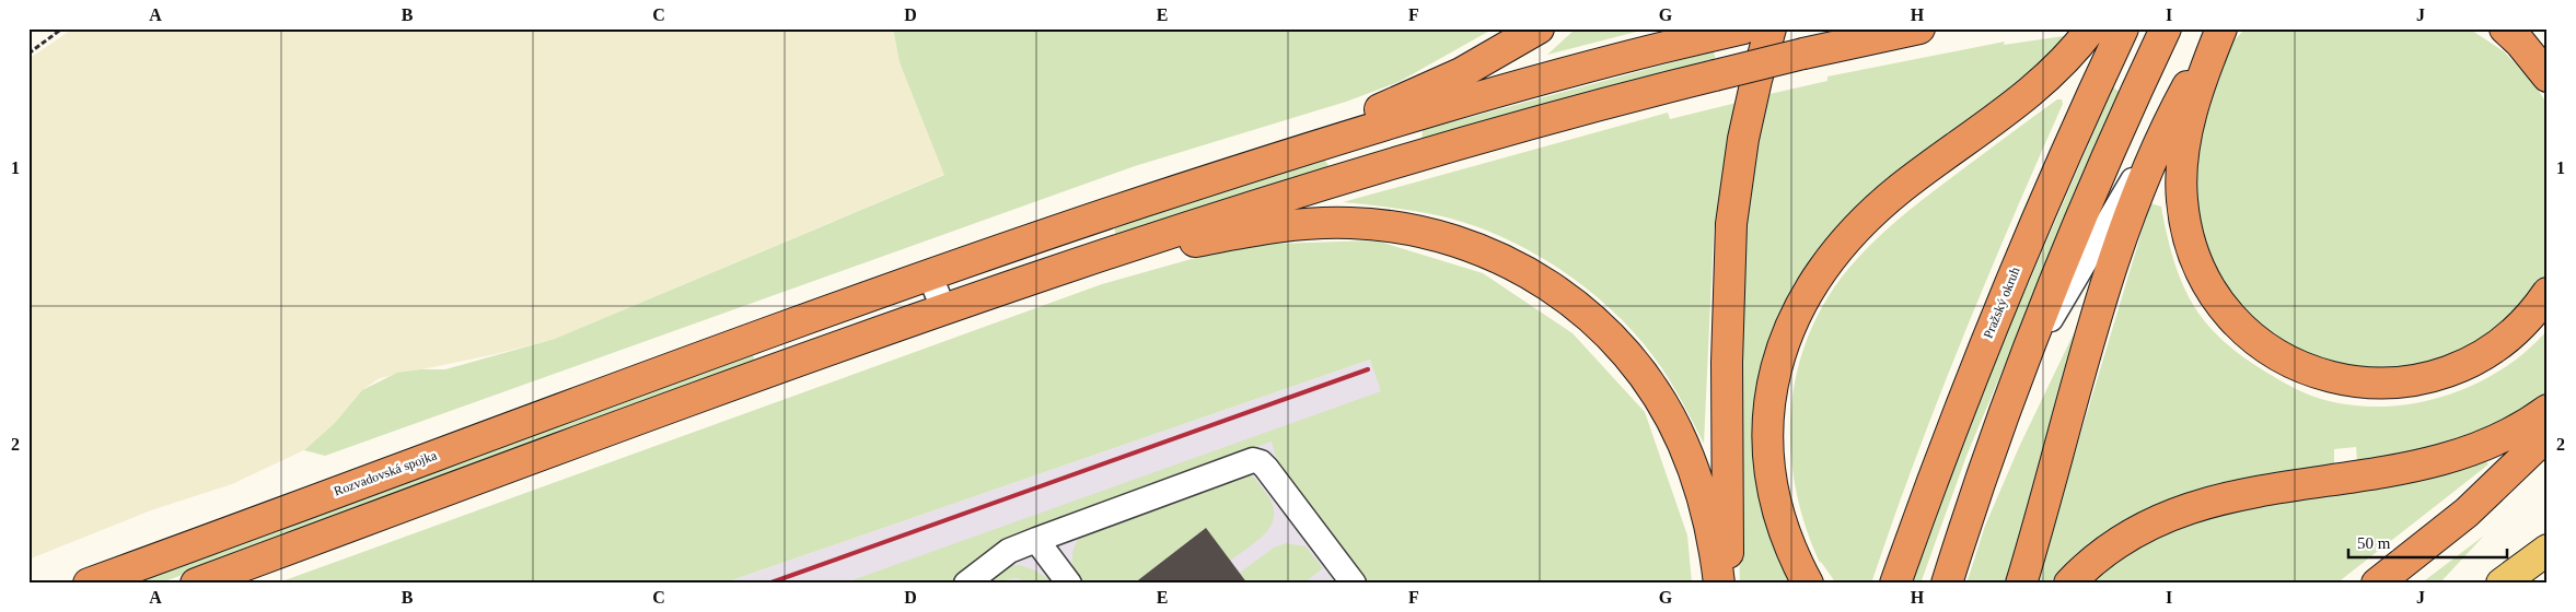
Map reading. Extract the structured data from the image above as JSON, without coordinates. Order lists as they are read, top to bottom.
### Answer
{
  "streets": {
    "highway": ["Pražský okruh", "Rozvadovská spojka"]
  },
  "scale_bar": "50 m",
  "grid": {
    "columns": [
      "A",
      "B",
      "C",
      "D",
      "E",
      "F",
      "G",
      "H",
      "I",
      "J"
    ],
    "rows": ["1", "2"]
  }
}
